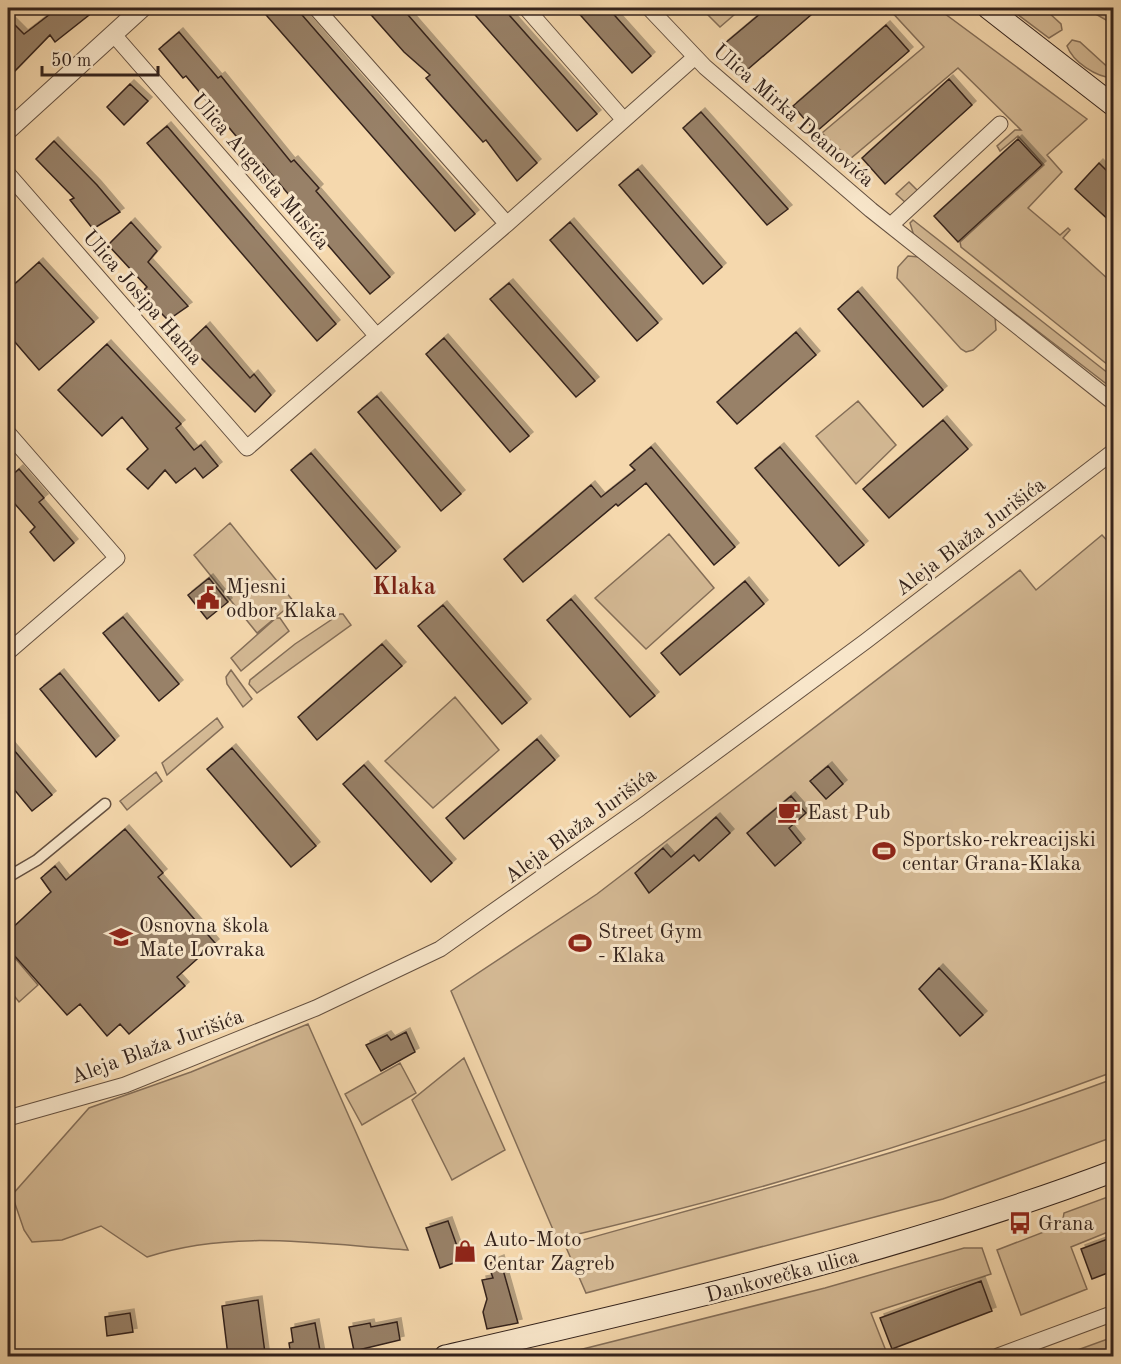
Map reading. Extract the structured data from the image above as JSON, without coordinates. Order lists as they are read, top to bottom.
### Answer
{
  "streets": {
    "main road": ["Dankovečka ulica"],
    "street": [
      "Ulica Mirka Deanovića",
      "Ulica Augusta Musića",
      "Ulica Josipa Hama",
      "Aleja Blaža Jurišića"
    ]
  },
  "crossings": [
    ["Ulica Augusta Musića", "Ulica Josipa Hama"]
  ],
  "districts": ["Klaka"],
  "places": {
    "public building": ["Mjesni odbor Klaka"],
    "cafe": ["East Pub"],
    "sports": ["Sportsko-rekreacijski centar Grana-Klaka", "Street Gym - Klaka"],
    "school or university": ["Osnovna škola Mate Lovraka"],
    "bus stop": ["Grana"],
    "shop": ["Auto-Moto Centar Zagreb"]
  },
  "scale_bar": "50 m"
}
